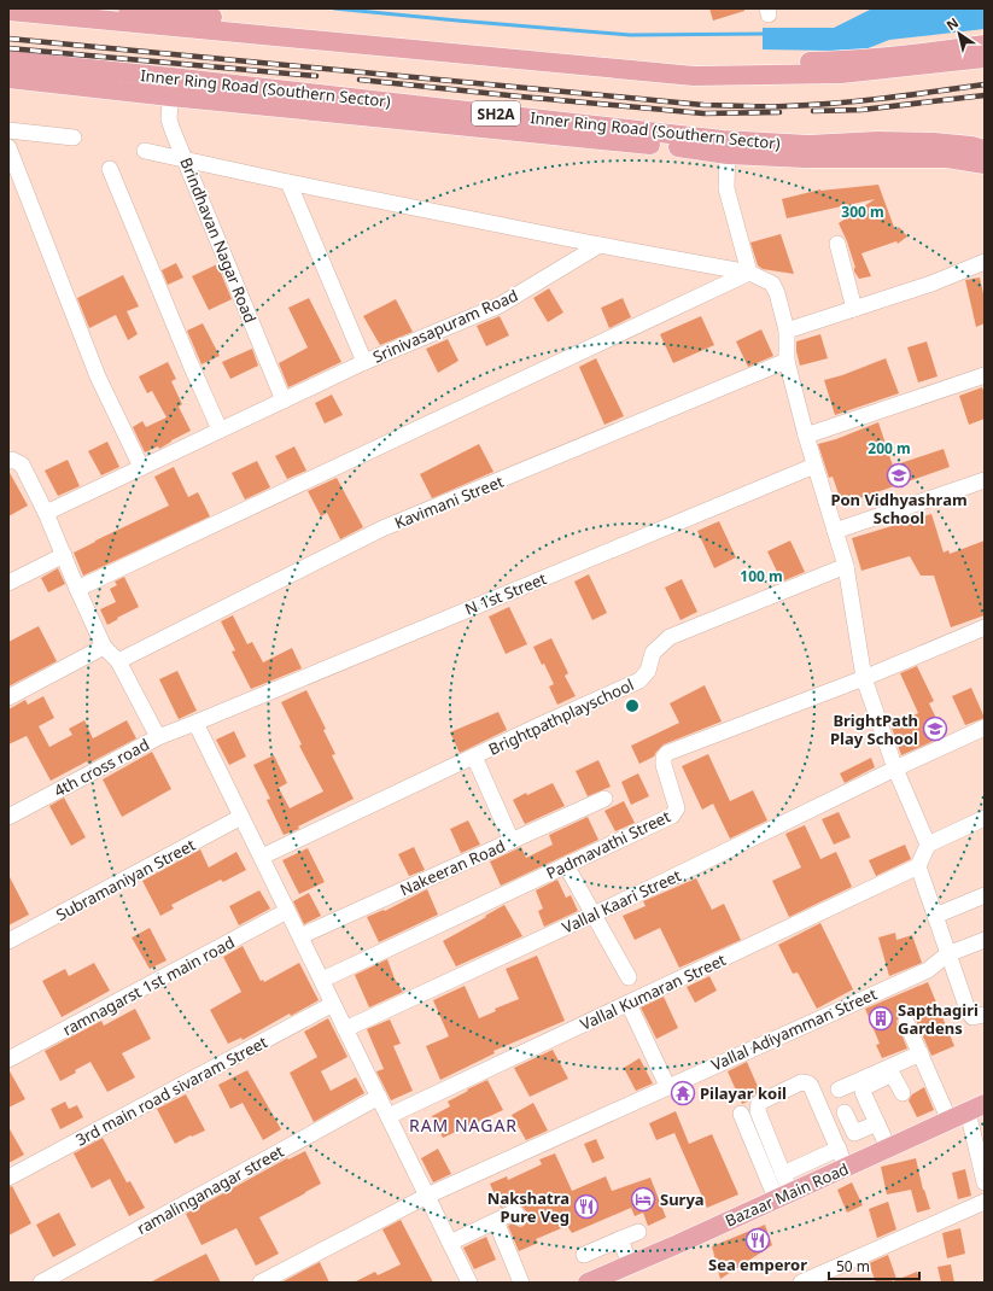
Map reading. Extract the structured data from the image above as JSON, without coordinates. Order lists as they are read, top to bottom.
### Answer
{
  "streets": {
    "main road": ["Inner Ring Road (Southern Sector)", "SH2A", "Bazaar Main Road"],
    "street": [
      "Brindhavan Nagar Road",
      "Srinivasapuram Road",
      "Kavimani Street",
      "N 1st Street",
      "Brightpathplayschool",
      "4th cross road",
      "Padmavathi Street",
      "Nakeeran Road",
      "Subramaniyan Street",
      "Vallal Kaari Street",
      "ramnagarst 1st main road",
      "Vallal Kumaran Street",
      "Vallal Adiyamman Street",
      "3rd main road sivaram Street",
      "ramalinganagar street"
    ]
  },
  "crossings": [
    ["Inner Ring Road (Southern Sector)", "Brindhavan Nagar Road"],
    ["Brindhavan Nagar Road", "Srinivasapuram Road"],
    ["N 1st Street", "4th cross road"]
  ],
  "districts": ["RAM NAGAR"],
  "places": {
    "school or university": ["Pon Vidhyashram School", "BrightPath Play School"],
    "building": ["Sapthagiri Gardens"],
    "temple": ["Pilayar koil"],
    "hotel": ["Surya"],
    "restaurant": ["Nakshatra Pure Veg", "Sea emperor"]
  },
  "scale_bar": "50 m",
  "north": "top left",
  "rings": ["300 m", "200 m", "100 m"]
}
